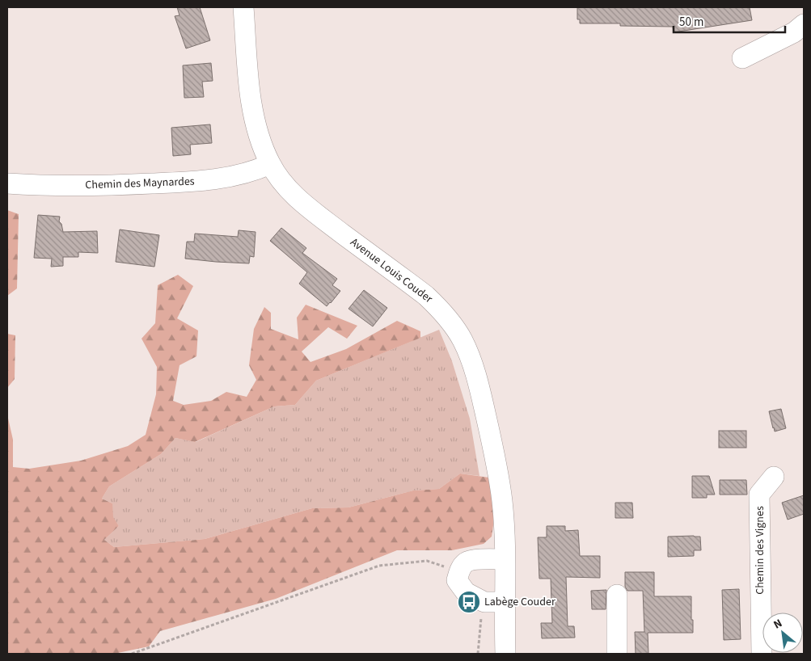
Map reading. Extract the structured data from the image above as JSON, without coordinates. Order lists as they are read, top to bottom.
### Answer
{
  "streets": {
    "street": ["Chemin des Maynardes", "Avenue Louis Couder", "Chemin des Vignes"]
  },
  "crossings": [
    ["Chemin des Maynardes", "Avenue Louis Couder"]
  ],
  "places": {
    "bus stop": ["Labège Couder"]
  },
  "scale_bar": "50 m",
  "north": "top left"
}
